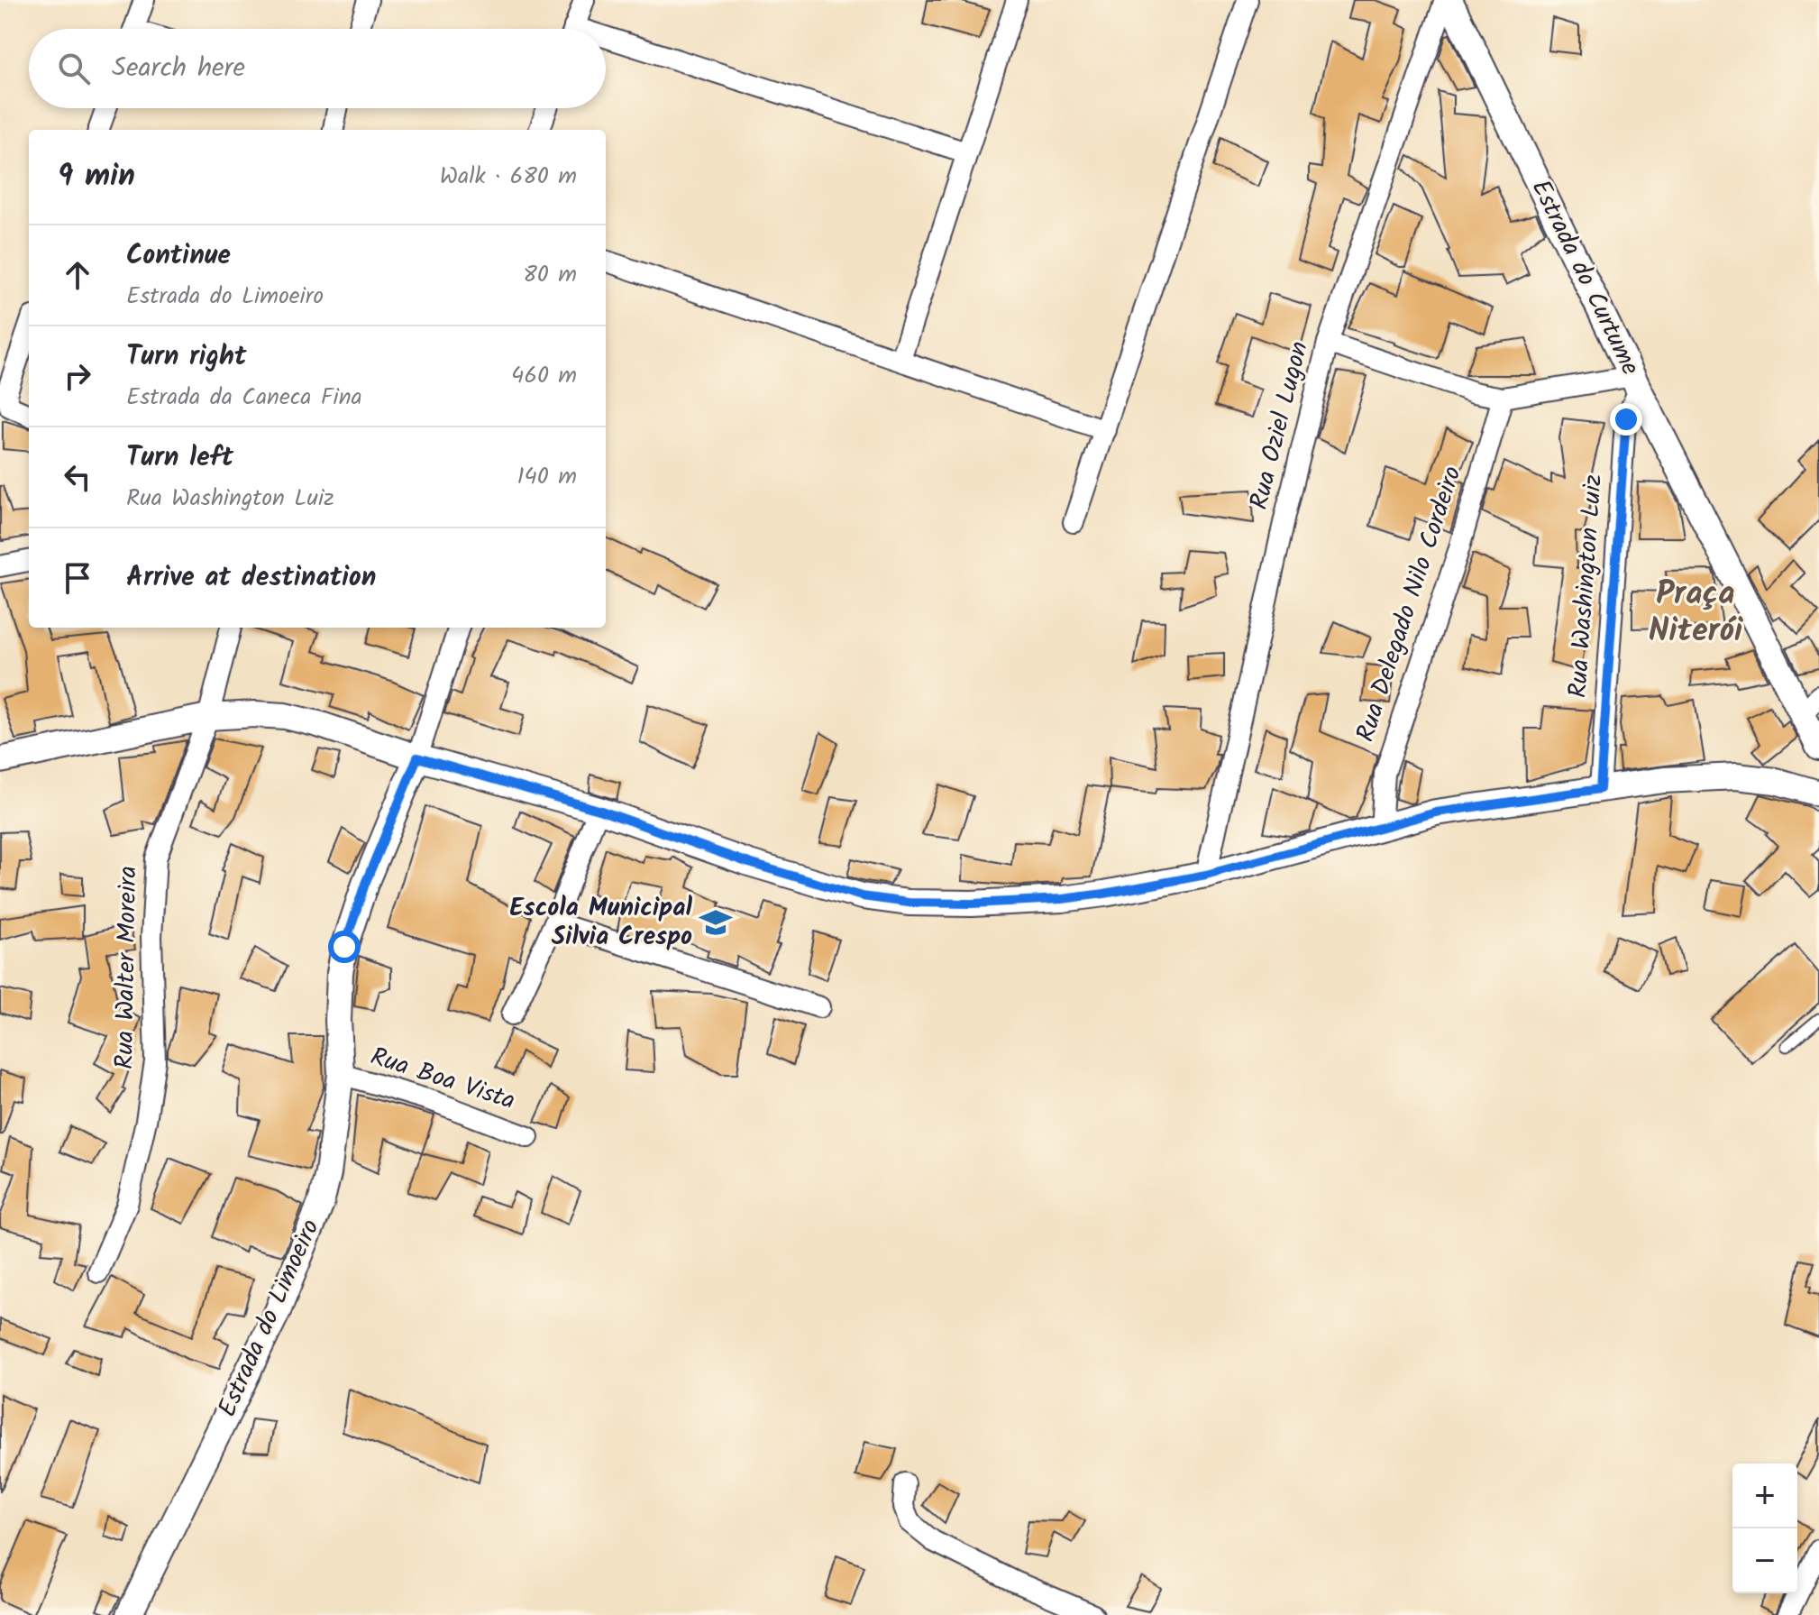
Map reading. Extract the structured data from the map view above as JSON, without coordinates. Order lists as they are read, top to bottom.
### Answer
{
  "streets": {
    "street": [
      "Estrada do Curtume",
      "Rua Oziel Lugon",
      "Rua Washington Luiz",
      "Rua Delegado Nilo Cordeiro",
      "Rua Walter Moreira",
      "Rua Boa Vista",
      "Estrada do Limoeiro"
    ]
  },
  "crossings": [
    ["Estrada do Curtume", "Rua Oziel Lugon"],
    ["Estrada do Curtume", "Rua Washington Luiz"],
    ["Rua Boa Vista", "Estrada do Limoeiro"]
  ],
  "districts": ["Praça Niterói"],
  "places": {
    "school or university": ["Escola Municipal Silvia Crespo"]
  },
  "page": {
    "search": "Search here",
    "heading": ["9 min", "Walk · 680 m"],
    "list": [
      ["Continue", "Estrada do Limoeiro", "80 m"],
      ["Turn right", "Estrada da Caneca Fina", "460 m"],
      ["Turn left", "Rua Washington Luiz", "140 m"],
      "Arrive at destination"
    ],
    "map_buttons": ["+", "−"]
  }
}
